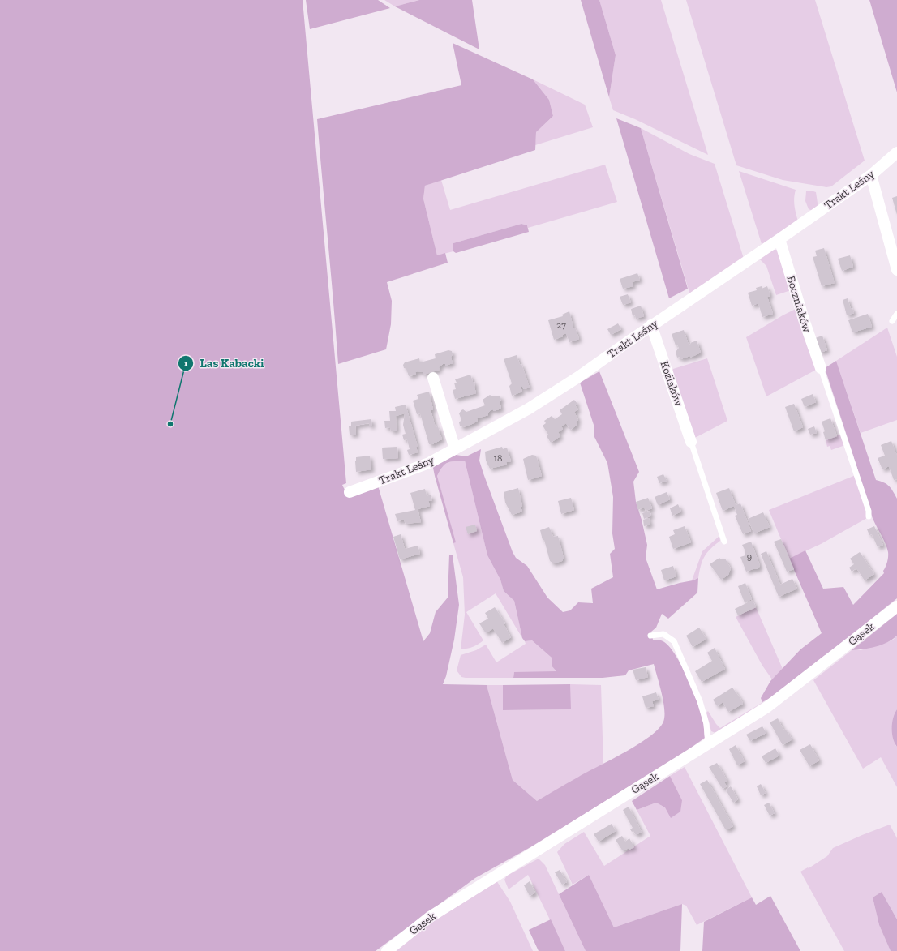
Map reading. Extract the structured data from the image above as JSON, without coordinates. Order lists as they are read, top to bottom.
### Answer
{
  "streets": {
    "street": [
      "Trakt Leśny",
      "Boczniaków",
      "Koźlaków",
      "Gąsek"
    ]
  },
  "crossings": [
    ["Trakt Leśny", "Boczniaków"],
    ["Trakt Leśny", "Koźlaków"]
  ],
  "places": ["Las Kabacki"],
  "house_numbers": ["27", "18", "9"]
}
